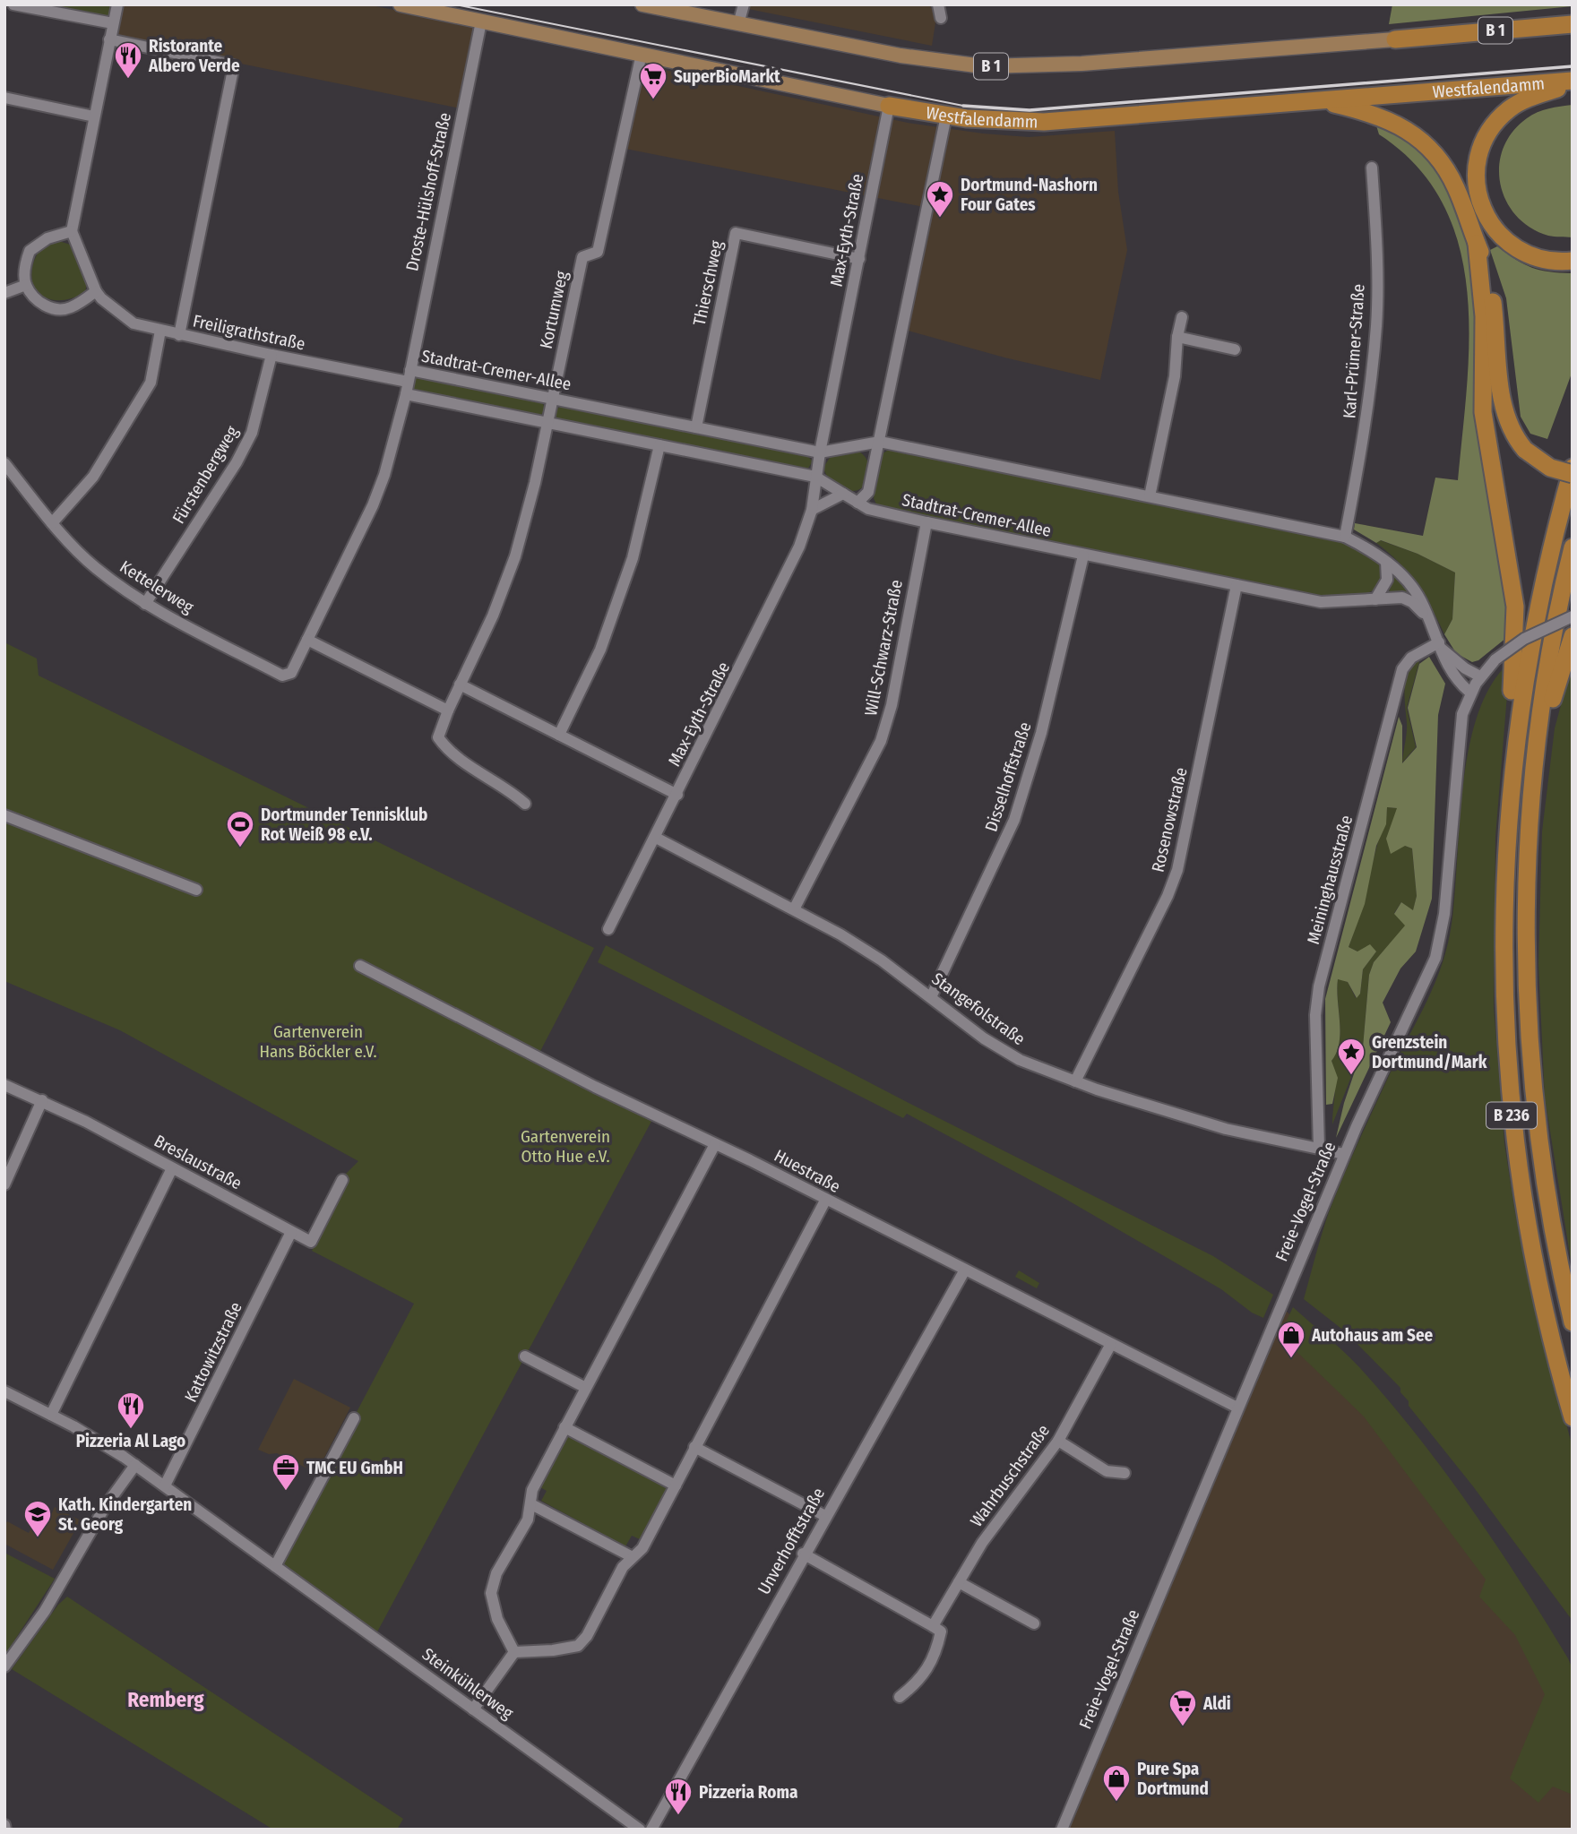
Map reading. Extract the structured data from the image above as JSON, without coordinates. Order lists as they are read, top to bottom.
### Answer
{
  "streets": {
    "highway": ["B 1", "Westfalendamm", "B 236"],
    "street": [
      "Droste-Hülshoff-Straße",
      "Max-Eyth-Straße",
      "Thierschweg",
      "Kortumweg",
      "Freiligrathstraße",
      "Karl-Prümer-Straße",
      "Stadtrat-Cremer-Allee",
      "Fürstenbergweg",
      "Kettelerweg",
      "Will-Schwarz-Straße",
      "Disselhoffstraße",
      "Rosenowstraße",
      "Meininghausstraße",
      "Stangefolstraße",
      "Breslaustraße",
      "Huestraße",
      "Freie-Vogel-Straße",
      "Kattowitzstraße",
      "Wahrbuschstraße",
      "Unverhofftstraße",
      "Steinkühlerweg"
    ]
  },
  "crossings": [
    ["Westfalendamm", "Droste-Hülshoff-Straße"],
    ["Westfalendamm", "Max-Eyth-Straße"],
    ["Westfalendamm", "Kortumweg"],
    ["Droste-Hülshoff-Straße", "Freiligrathstraße"],
    ["Droste-Hülshoff-Straße", "Stadtrat-Cremer-Allee"],
    ["Max-Eyth-Straße", "Thierschweg"],
    ["Max-Eyth-Straße", "Stadtrat-Cremer-Allee"],
    ["Max-Eyth-Straße", "Stangefolstraße"],
    ["Thierschweg", "Stadtrat-Cremer-Allee"],
    ["Kortumweg", "Stadtrat-Cremer-Allee"],
    ["Freiligrathstraße", "Stadtrat-Cremer-Allee"],
    ["Freiligrathstraße", "Fürstenbergweg"],
    ["Karl-Prümer-Straße", "Stadtrat-Cremer-Allee"],
    ["Stadtrat-Cremer-Allee", "Will-Schwarz-Straße"],
    ["Stadtrat-Cremer-Allee", "Disselhoffstraße"],
    ["Stadtrat-Cremer-Allee", "Rosenowstraße"],
    ["Stadtrat-Cremer-Allee", "Meininghausstraße"],
    ["Stadtrat-Cremer-Allee", "Freie-Vogel-Straße"],
    ["Fürstenbergweg", "Kettelerweg"],
    ["Will-Schwarz-Straße", "Stangefolstraße"],
    ["Disselhoffstraße", "Stangefolstraße"],
    ["Rosenowstraße", "Stangefolstraße"],
    ["Meininghausstraße", "Stangefolstraße"],
    ["Stangefolstraße", "Freie-Vogel-Straße"],
    ["Breslaustraße", "Kattowitzstraße"],
    ["Huestraße", "Freie-Vogel-Straße"],
    ["Huestraße", "Wahrbuschstraße"],
    ["Huestraße", "Unverhofftstraße"],
    ["Kattowitzstraße", "Steinkühlerweg"]
  ],
  "districts": ["Remberg"],
  "parks": ["Gartenverein Hans Böckler e.V.", "Gartenverein Otto Hue e.V."],
  "places": {
    "restaurant": ["Ristorante Albero Verde", "Pizzeria Al Lago", "Pizzeria Roma"],
    "supermarket": ["SuperBioMarkt", "Aldi"],
    "place": ["Dortmund-Nashorn Four Gates", "Grenzstein Dortmund/Mark"],
    "sports": ["Dortmunder Tennisklub Rot Weiß 98 e.V."],
    "shop": ["Autohaus am See", "Pure Spa Dortmund"],
    "office": ["TMC EU GmbH"],
    "school or university": ["Kath. Kindergarten St. Georg"]
  }
}
